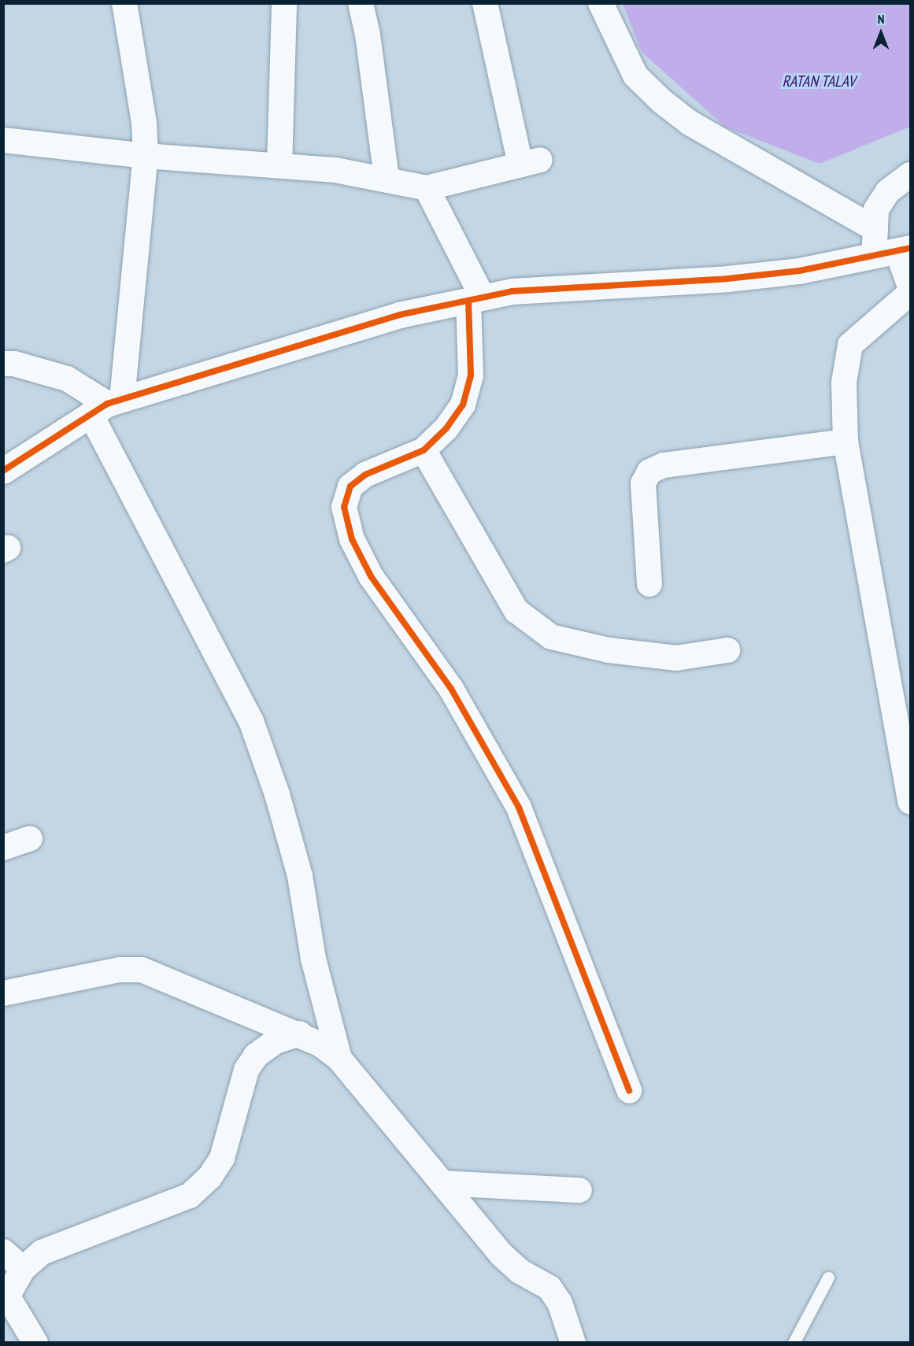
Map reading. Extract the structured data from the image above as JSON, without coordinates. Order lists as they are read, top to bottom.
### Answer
{
  "water": ["RATAN TALAV"],
  "north": "top"
}
